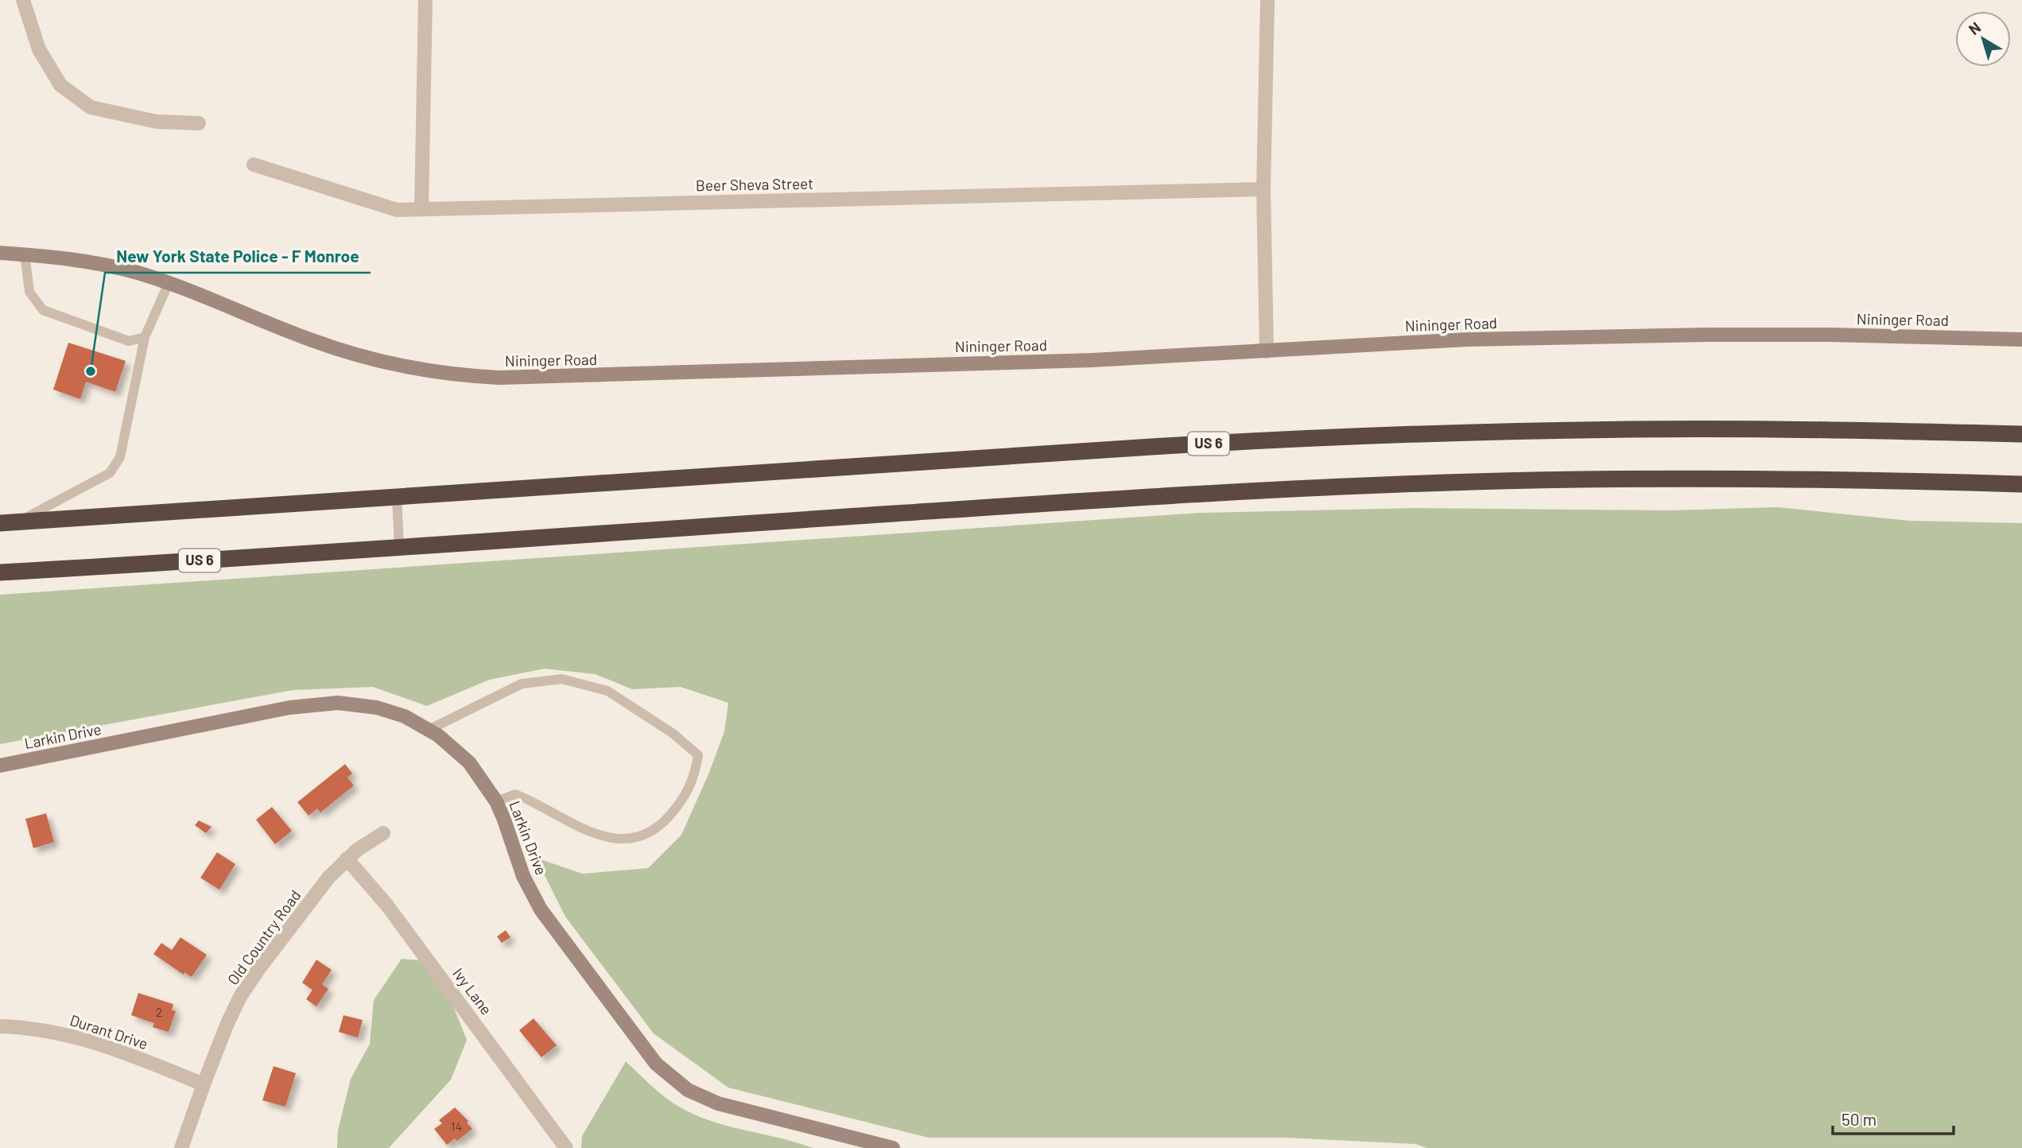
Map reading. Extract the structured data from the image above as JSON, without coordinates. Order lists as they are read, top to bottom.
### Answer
{
  "streets": {
    "highway": ["US 6"],
    "street": [
      "Beer Sheva Street",
      "Nininger Road",
      "Larkin Drive",
      "Old Country Road",
      "Ivy Lane",
      "Durant Drive"
    ]
  },
  "crossings": [
    ["Old Country Road", "Ivy Lane"],
    ["Old Country Road", "Durant Drive"]
  ],
  "places": ["New York State Police - F Monroe"],
  "house_numbers": ["2", "14"],
  "scale_bar": "50 m",
  "north": "top left"
}
